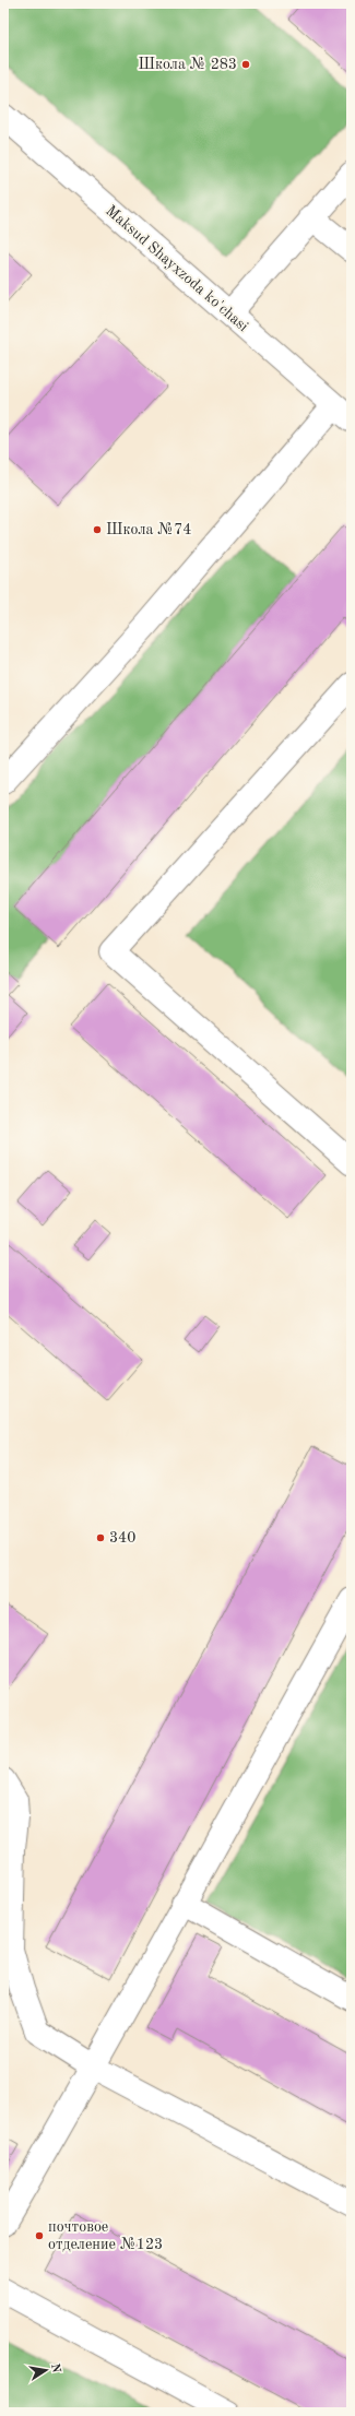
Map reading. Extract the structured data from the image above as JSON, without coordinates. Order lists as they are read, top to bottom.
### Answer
{
  "streets": {
    "street": ["Maksud Shayxzoda ko'chasi"]
  },
  "places": [
    "Школа № 283",
    "Школа №74",
    "340",
    "почтовое отделение №123"
  ],
  "north": "right"
}
